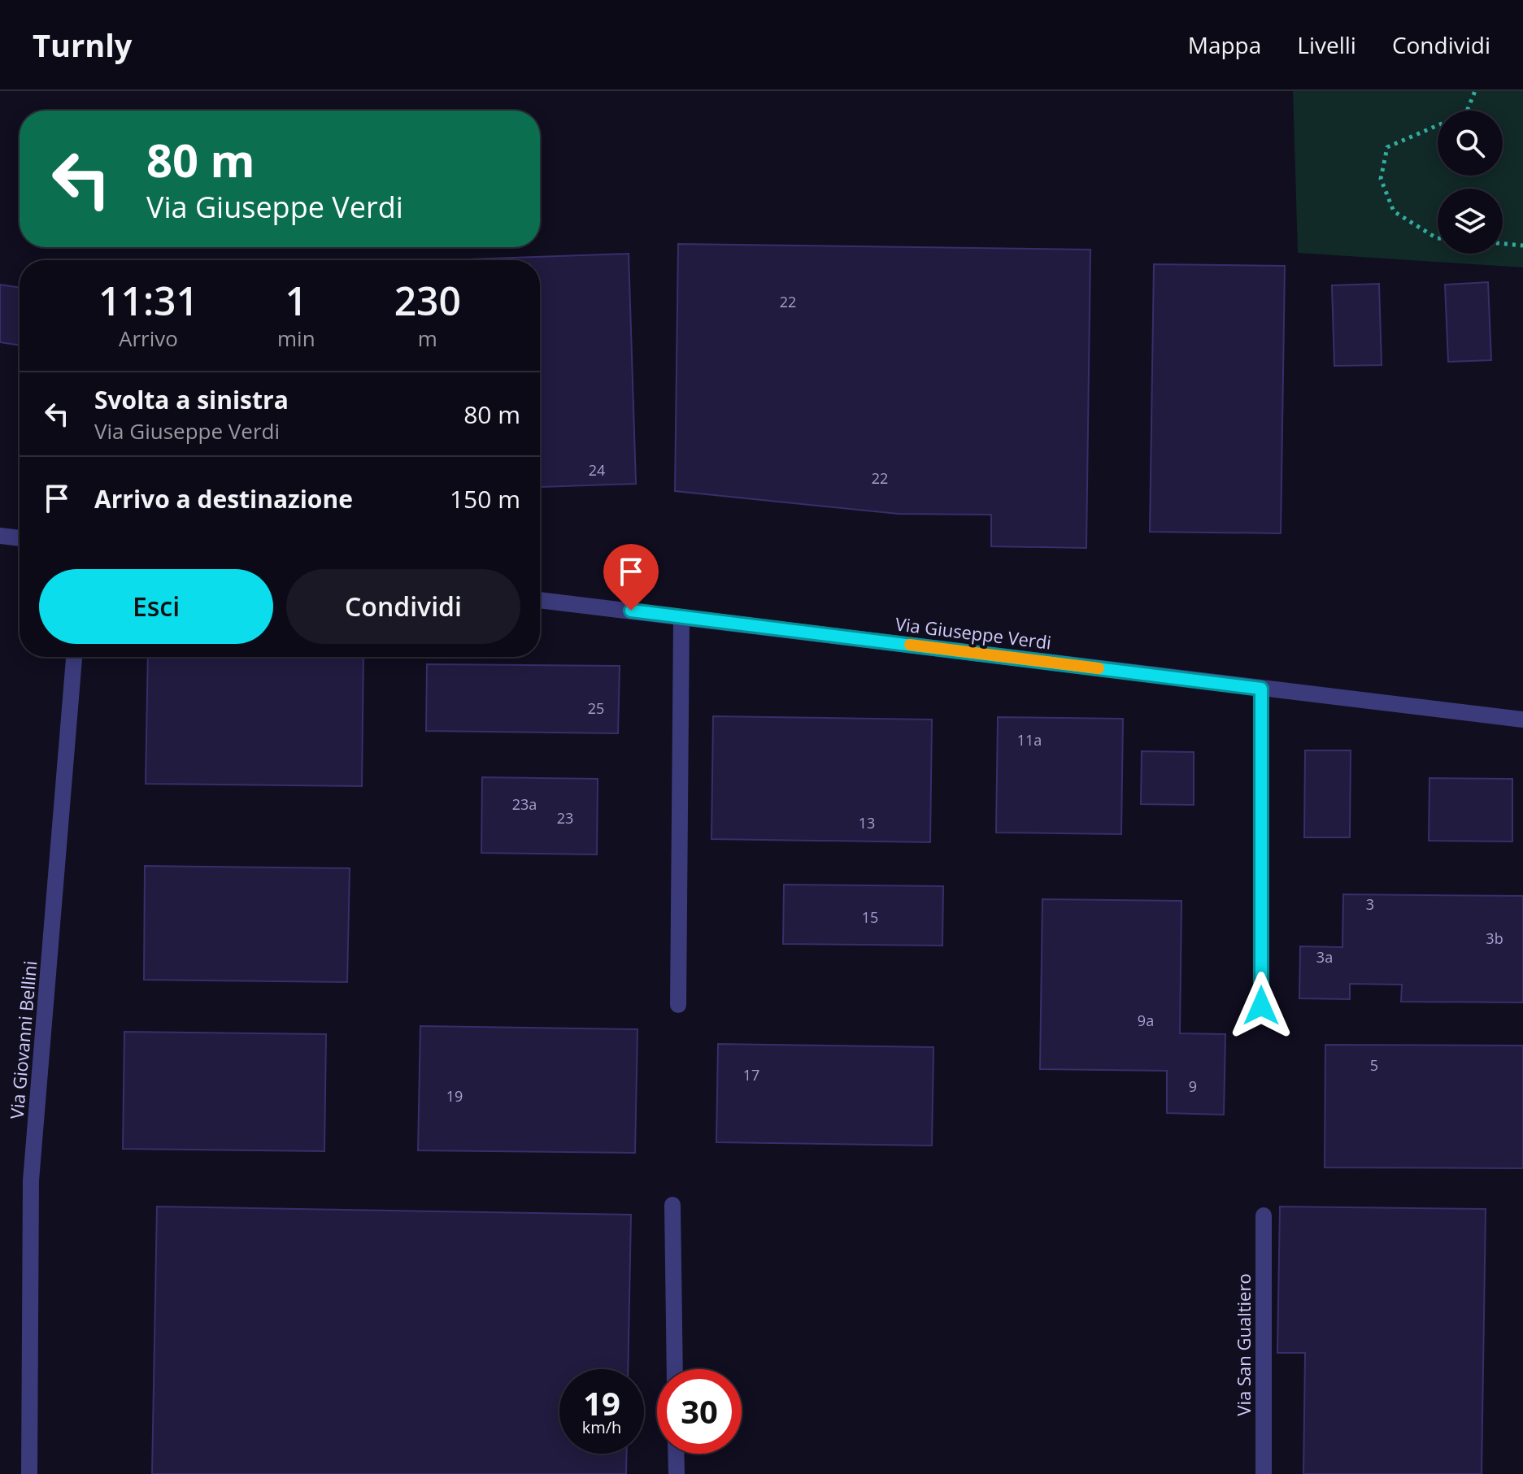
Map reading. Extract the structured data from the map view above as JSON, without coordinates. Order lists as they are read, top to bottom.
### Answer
{
  "streets": {
    "street": ["Via Giuseppe Verdi", "Via Giovanni Bellini", "Via San Gualtiero"]
  },
  "house_numbers": [
    "22",
    "24",
    "22",
    "25",
    "11a",
    "23a",
    "23",
    "13",
    "3",
    "15",
    "3b",
    "3a",
    "9a",
    "5",
    "17",
    "9",
    "19"
  ],
  "page": {
    "header": "Turnly",
    "nav": ["Mappa", "Livelli", "Condividi"],
    "turn": ["80 m", "Via Giuseppe Verdi"],
    "eta": [
      "11:31",
      "Arrivo",
      "1",
      "min",
      "230",
      "m"
    ],
    "list": [
      {
        "name": "Svolta a sinistra",
        "note": "Via Giuseppe Verdi",
        "value": "80 m"
      },
      {
        "name": "Arrivo a destinazione",
        "value": "150 m"
      }
    ],
    "buttons": ["Esci", "Condividi"],
    "speed": "19 km/h",
    "limit": "30"
  }
}
